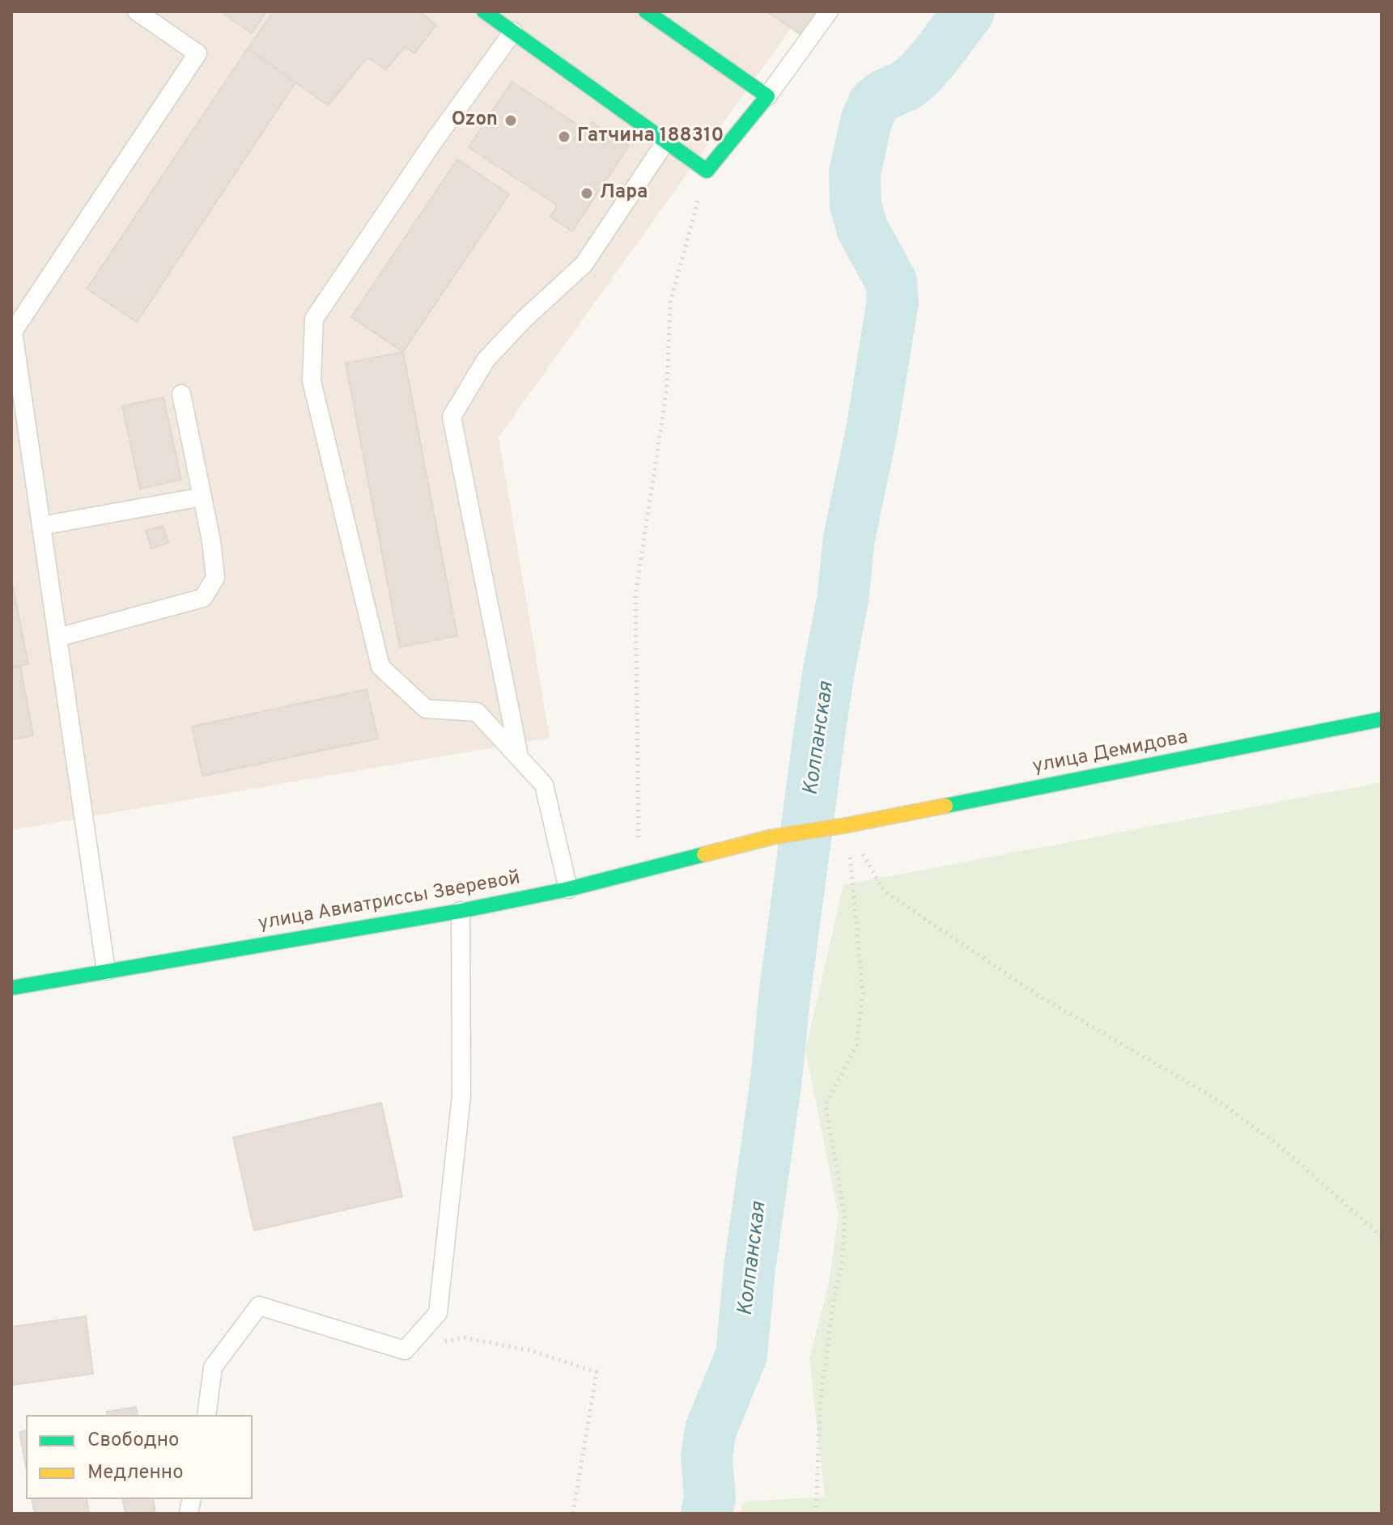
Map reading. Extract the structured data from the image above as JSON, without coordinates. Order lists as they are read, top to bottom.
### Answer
{
  "streets": {
    "street": ["улица Демидова", "улица Авиатриссы Зверевой"]
  },
  "crossings": [
    ["улица Демидова", "улица Авиатриссы Зверевой"]
  ],
  "water": ["Колпанская"],
  "places": ["Ozon", "Гатчина 188310", "Лара"],
  "legend": ["Свободно", "Медленно"]
}
